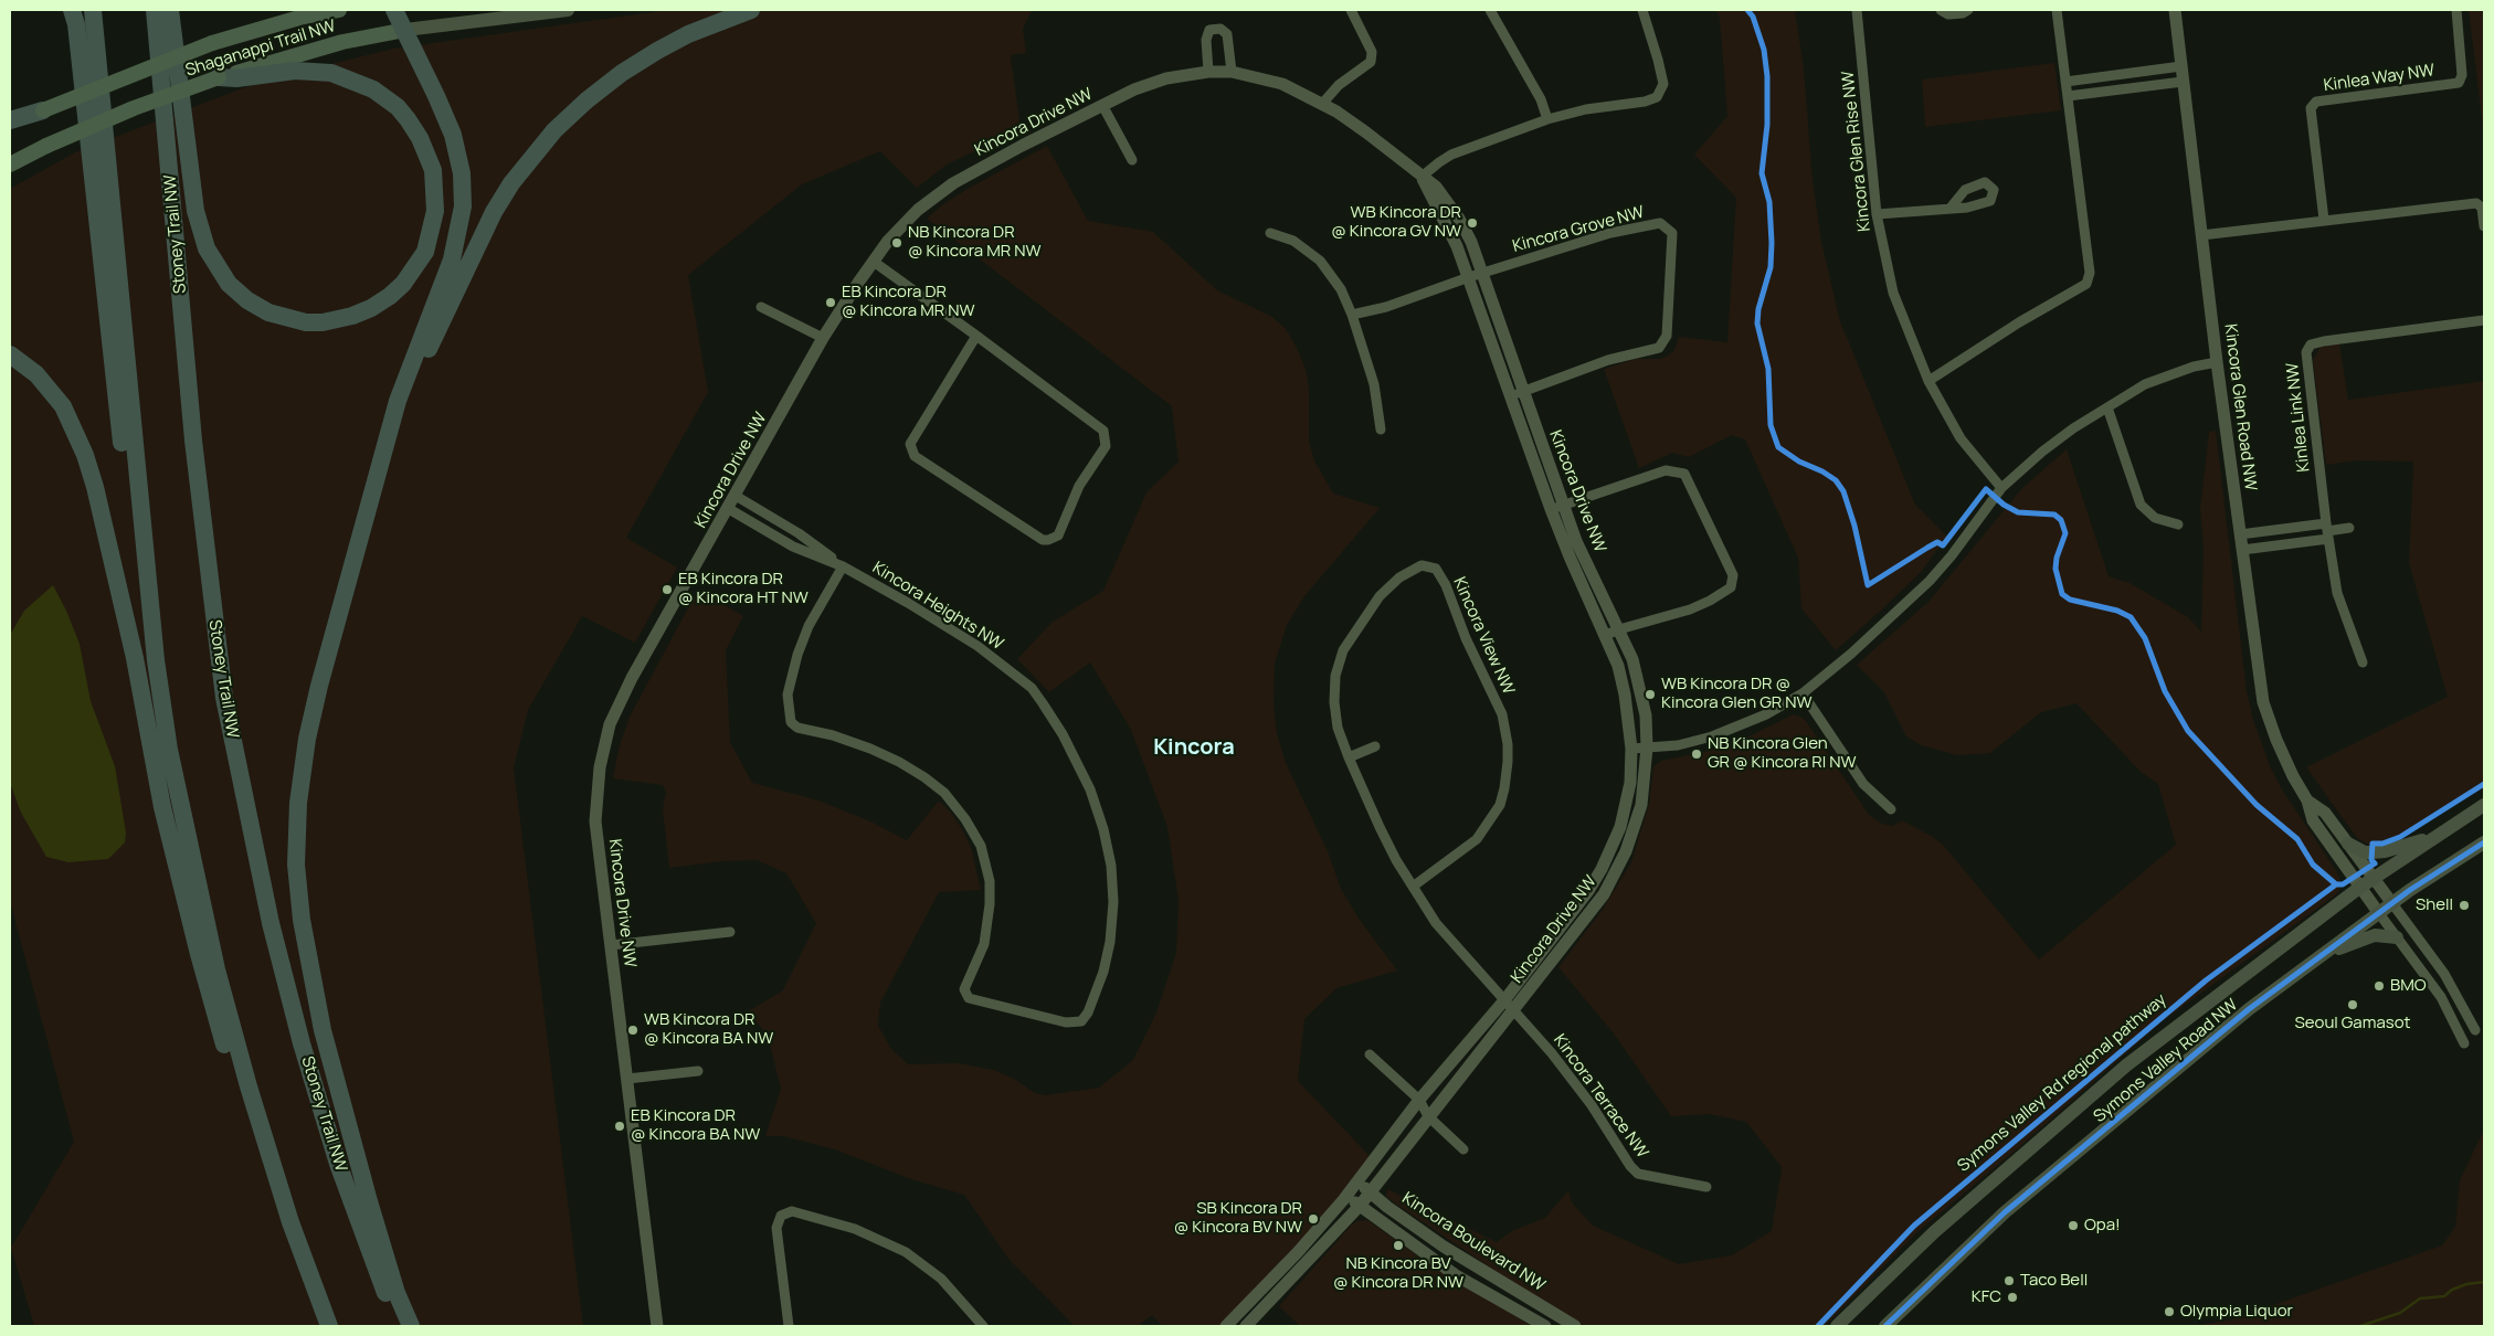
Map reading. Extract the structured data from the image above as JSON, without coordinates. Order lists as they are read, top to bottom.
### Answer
{
  "streets": {
    "highway": ["Stoney Trail NW"],
    "main road": ["Shaganappi Trail NW", "Symons Valley Road NW"],
    "street": [
      "Kinlea Way NW",
      "Kincora Drive NW",
      "Kincora Glen Rise NW",
      "Kincora Grove NW",
      "Kincora Glen Road NW",
      "Kinlea Link NW",
      "Kincora Heights NW",
      "Kincora View NW",
      "Kincora Terrace NW",
      "Kincora Boulevard NW"
    ],
    "cycle path": ["Symons Valley Rd regional pathway"]
  },
  "crossings": [
    ["Kincora Drive NW", "Kincora Grove NW"],
    ["Kincora Drive NW", "Kincora Heights NW"],
    ["Kincora Drive NW", "Kincora View NW"],
    ["Kincora Drive NW", "Kincora Terrace NW"],
    ["Kincora Drive NW", "Kincora Boulevard NW"],
    ["Kincora Glen Road NW", "Symons Valley Road NW"],
    ["Kincora View NW", "Kincora Terrace NW"]
  ],
  "districts": ["Kincora"],
  "places": [
    "WB Kincora DR @ Kincora GV NW",
    "NB Kincora DR @ Kincora MR NW",
    "EB Kincora DR @ Kincora MR NW",
    "EB Kincora DR @ Kincora HT NW",
    "WB Kincora DR @ Kincora Glen GR NW",
    "NB Kincora Glen GR @ Kincora RI NW",
    "Shell",
    "BMO",
    "Seoul Gamasot",
    "WB Kincora DR @ Kincora BA NW",
    "EB Kincora DR @ Kincora BA NW",
    "SB Kincora DR @ Kincora BV NW",
    "Opa!",
    "NB Kincora BV @ Kincora DR NW",
    "Taco Bell",
    "KFC",
    "Olympia Liquor"
  ]
}
